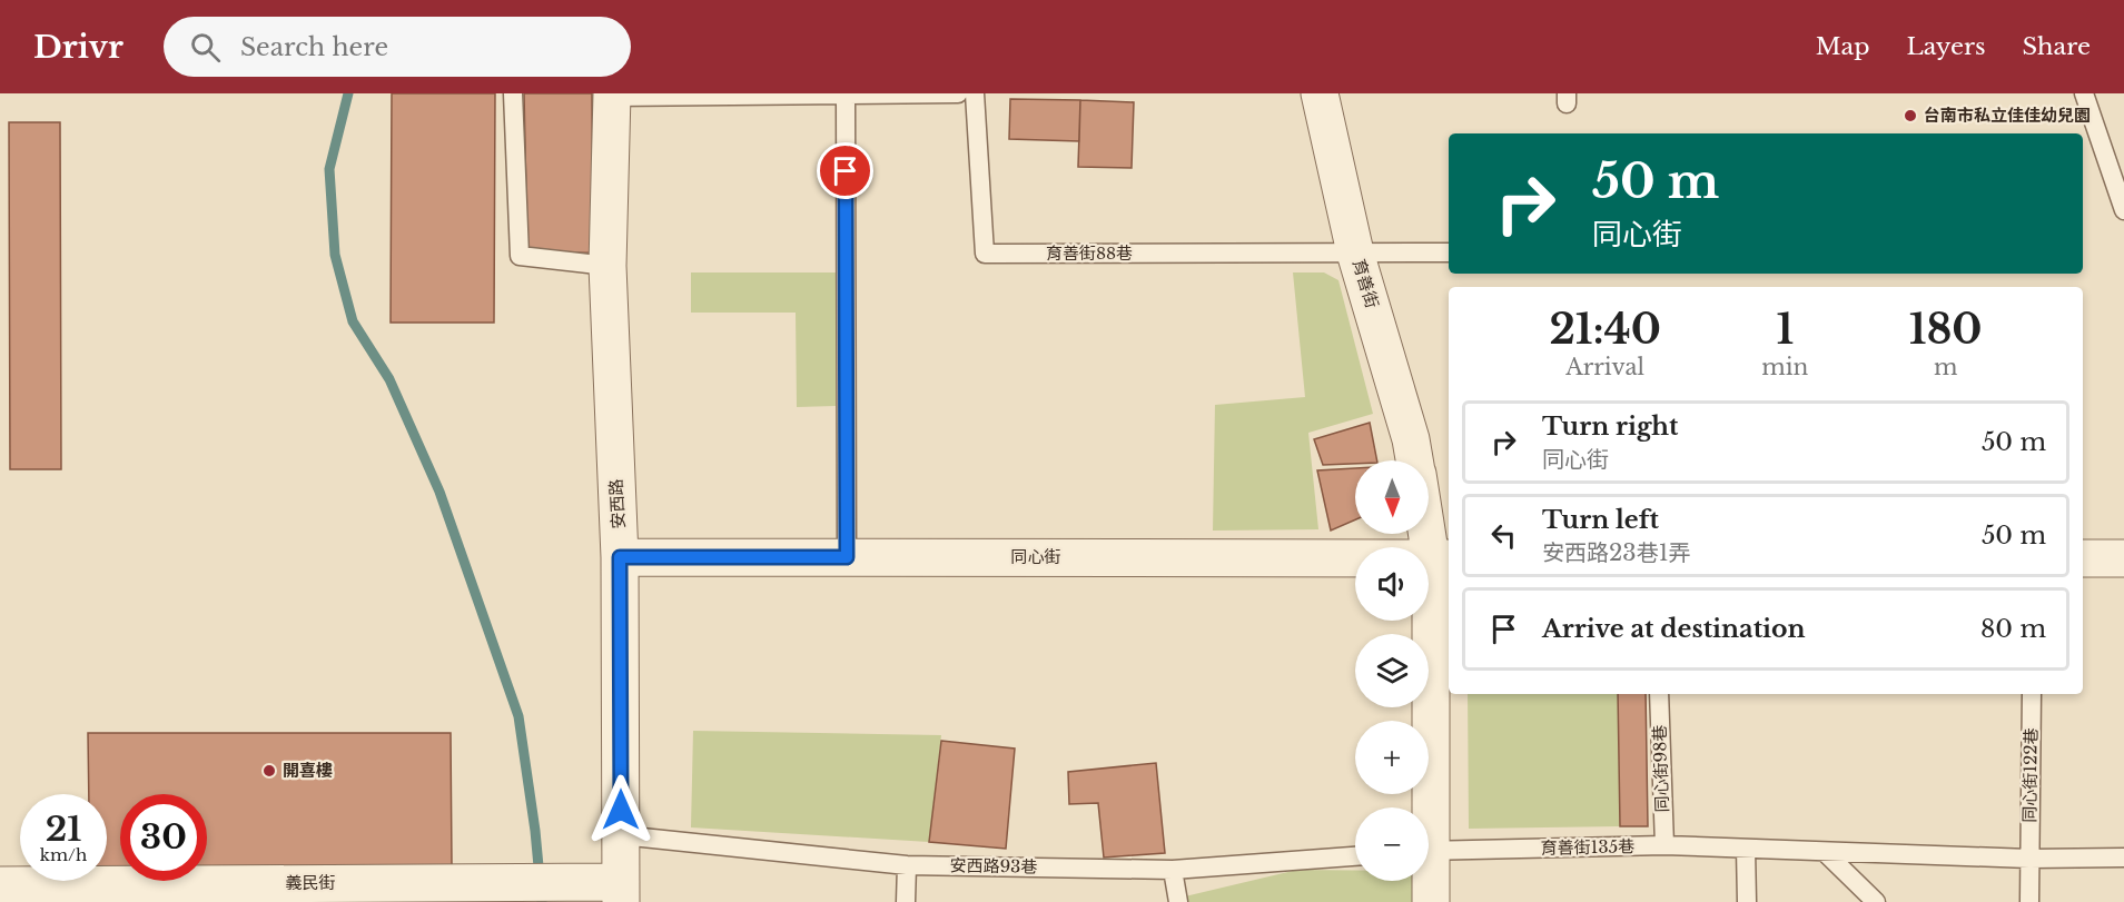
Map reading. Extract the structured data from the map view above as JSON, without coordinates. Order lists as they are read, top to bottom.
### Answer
{
  "streets": {
    "street": [
      "育善街",
      "安西路",
      "同心街",
      "義民街"
    ],
    "lane": [
      "育善街88巷",
      "同心街98巷",
      "同心街122巷",
      "育善街135巷",
      "安西路93巷"
    ]
  },
  "crossings": [
    ["育善街88巷", "育善街"],
    ["育善街", "同心街"],
    ["安西路", "同心街"],
    ["安西路", "安西路93巷"],
    ["安西路", "義民街"],
    ["同心街98巷", "育善街135巷"],
    ["同心街122巷", "育善街135巷"]
  ],
  "places": ["台南市私立佳佳幼兒園", "開喜樓"],
  "north": "bottom",
  "page": {
    "header": "Drivr",
    "search": "Search here",
    "nav": ["Map", "Layers", "Share"],
    "turn": ["50 m", "同心街"],
    "eta": [
      "21:40",
      "Arrival",
      "1",
      "min",
      "180",
      "m"
    ],
    "list": [
      {
        "name": "Turn right",
        "note": "同心街",
        "value": "50 m"
      },
      {
        "name": "Turn left",
        "note": "安西路23巷1弄",
        "value": "50 m"
      },
      {
        "name": "Arrive at destination",
        "value": "80 m"
      }
    ],
    "map_buttons": ["+", "−"],
    "speed": "21 km/h",
    "limit": "30"
  }
}
